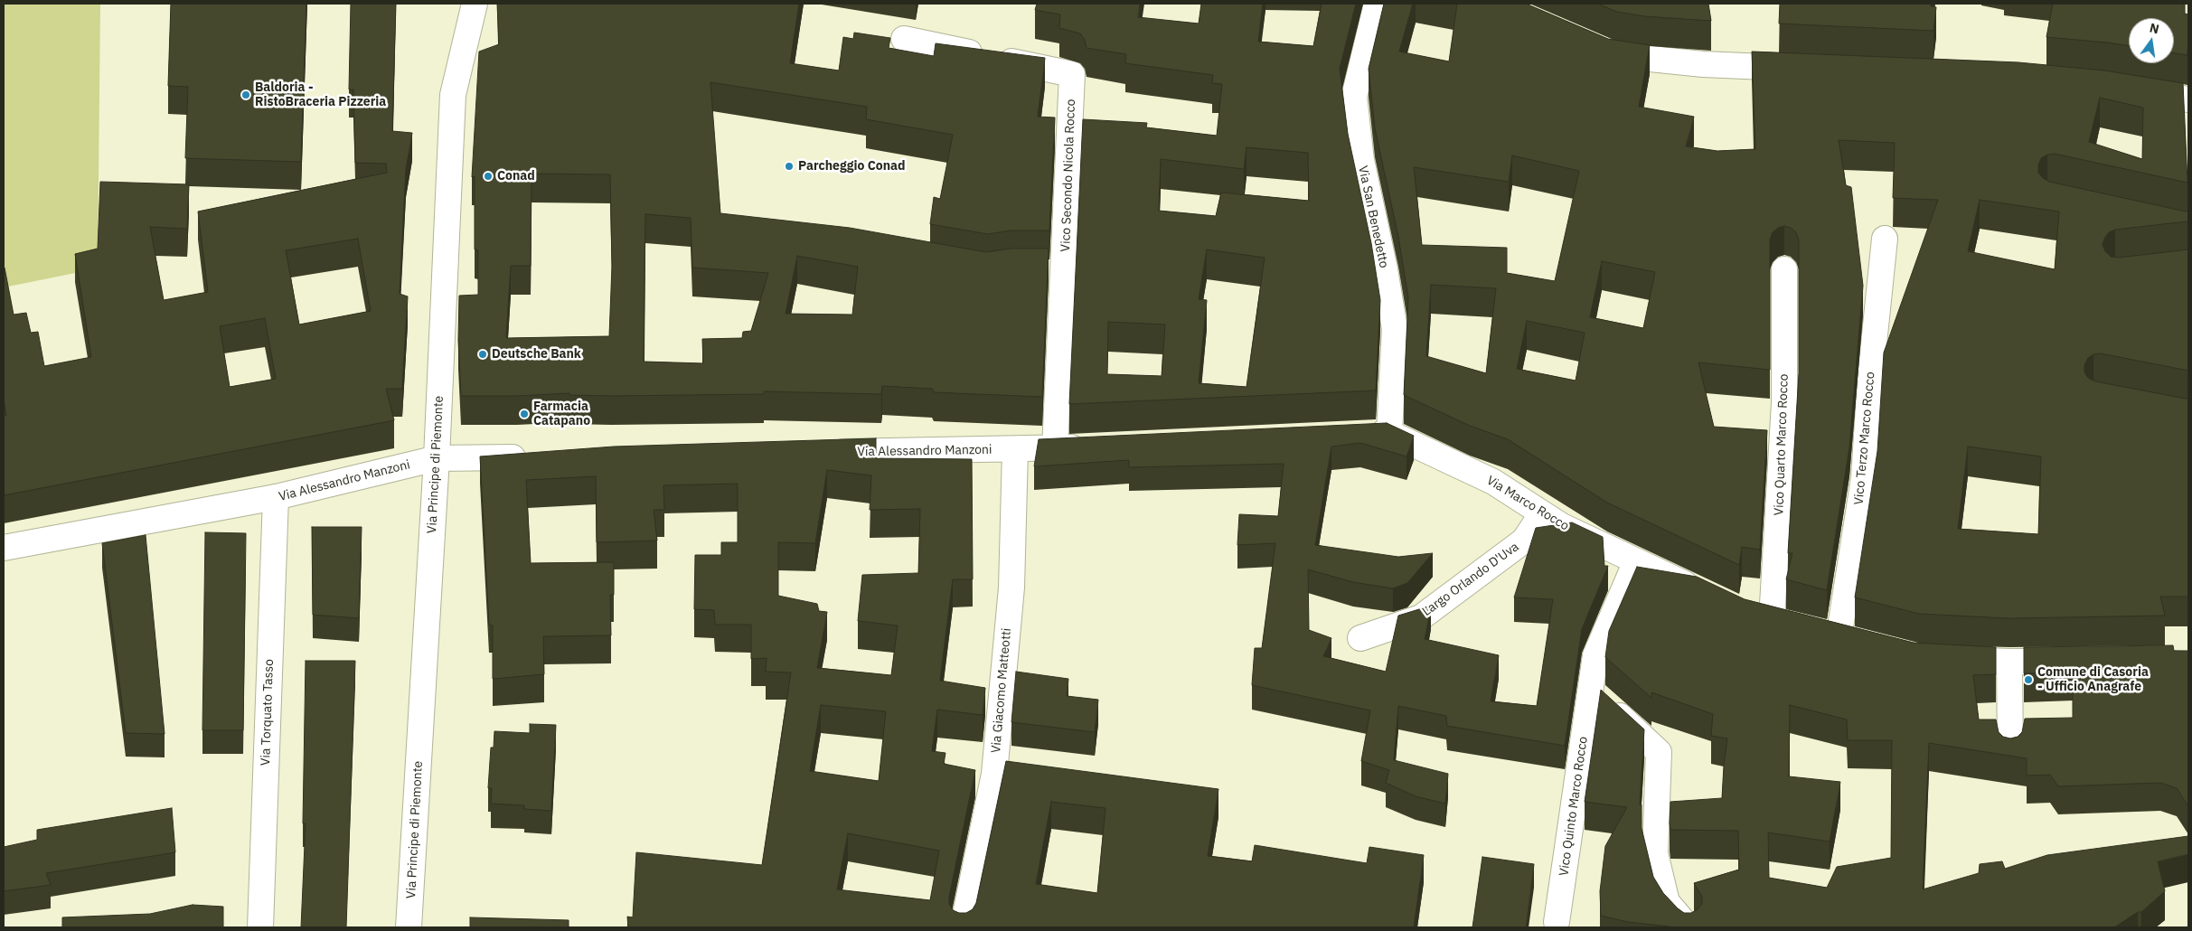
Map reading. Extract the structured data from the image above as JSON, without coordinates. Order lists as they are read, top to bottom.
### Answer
{
  "streets": {
    "street": [
      "Vico Secondo Nicola Rocco",
      "Via San Benedetto",
      "Vico Terzo Marco Rocco",
      "Vico Quarto Marco Rocco",
      "Via Alessandro Manzoni",
      "Via Principe di Piemonte",
      "Via Marco Rocco",
      "Largo Orlando D'Uva",
      "Via Giacomo Matteotti",
      "Via Torquato Tasso",
      "Vico Quinto Marco Rocco"
    ]
  },
  "crossings": [
    ["Via San Benedetto", "Via Marco Rocco"],
    ["Vico Terzo Marco Rocco", "Vico Quarto Marco Rocco"],
    ["Via Alessandro Manzoni", "Via Principe di Piemonte"],
    ["Via Alessandro Manzoni", "Via Giacomo Matteotti"],
    ["Via Alessandro Manzoni", "Via Torquato Tasso"],
    ["Via Marco Rocco", "Largo Orlando D'Uva"],
    ["Via Marco Rocco", "Vico Quinto Marco Rocco"]
  ],
  "places": [
    "Baldoria - RistoBraceria Pizzeria",
    "Parcheggio Conad",
    "Conad",
    "Deutsche Bank",
    "Farmacia Catapano",
    "Comune di Casoria - Ufficio Anagrafe"
  ],
  "north": "top"
}
